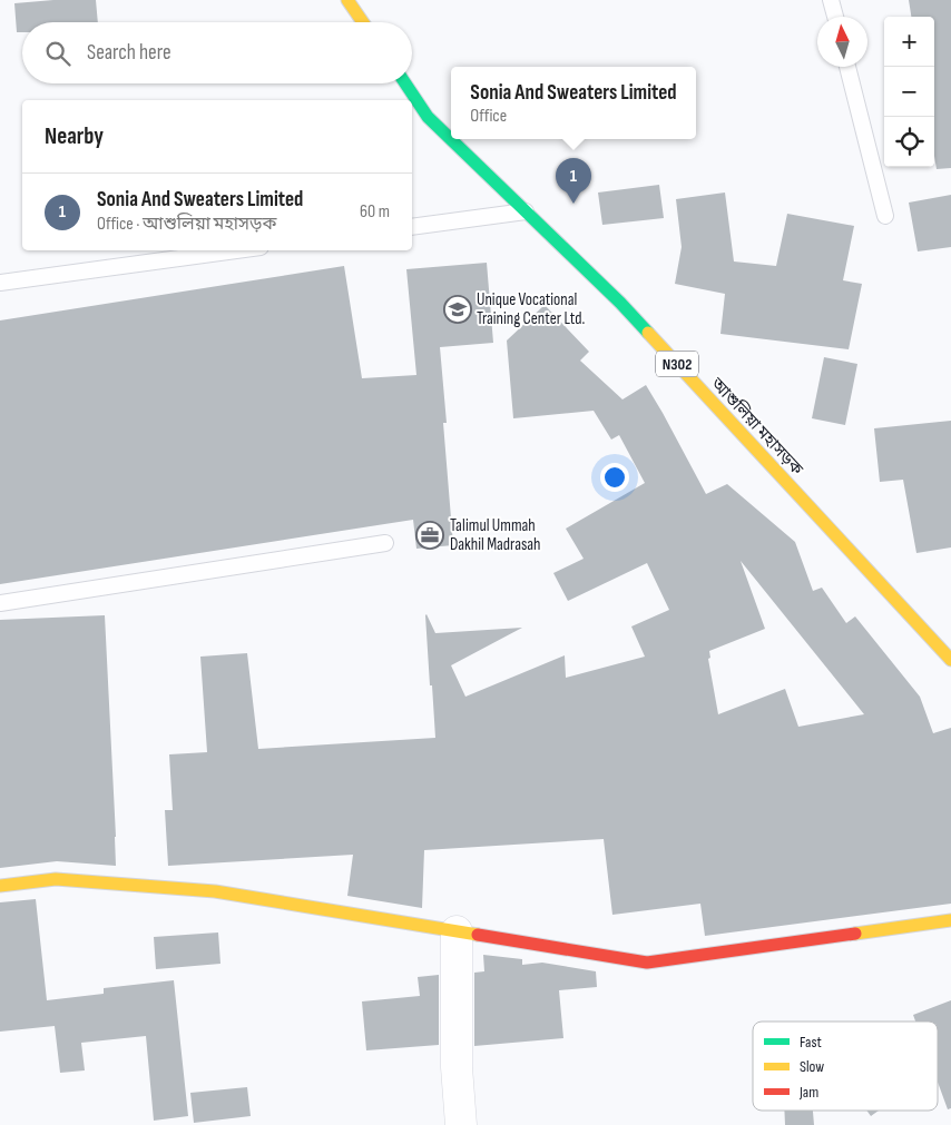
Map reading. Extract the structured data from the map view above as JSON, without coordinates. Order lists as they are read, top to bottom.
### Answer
{
  "streets": {
    "main road": ["N302", "আশুলিয়া মহাসড়ক"]
  },
  "places": {
    "school or university": ["Unique Vocational Training Center Ltd."],
    "office": ["Talimul Ummah Dakhil Madrasah"]
  },
  "legend": ["Fast", "Slow", "Jam"],
  "north": "top",
  "page": {
    "map_buttons": ["+", "−"],
    "search": "Search here",
    "popup": ["Sonia And Sweaters Limited", "Office"],
    "heading": "Nearby",
    "pins": "1",
    "list": [
      {
        "mark": "1",
        "name": "Sonia And Sweaters Limited",
        "note": "Office · আশুলিয়া মহাসড়ক",
        "value": "60 m"
      }
    ]
  }
}
